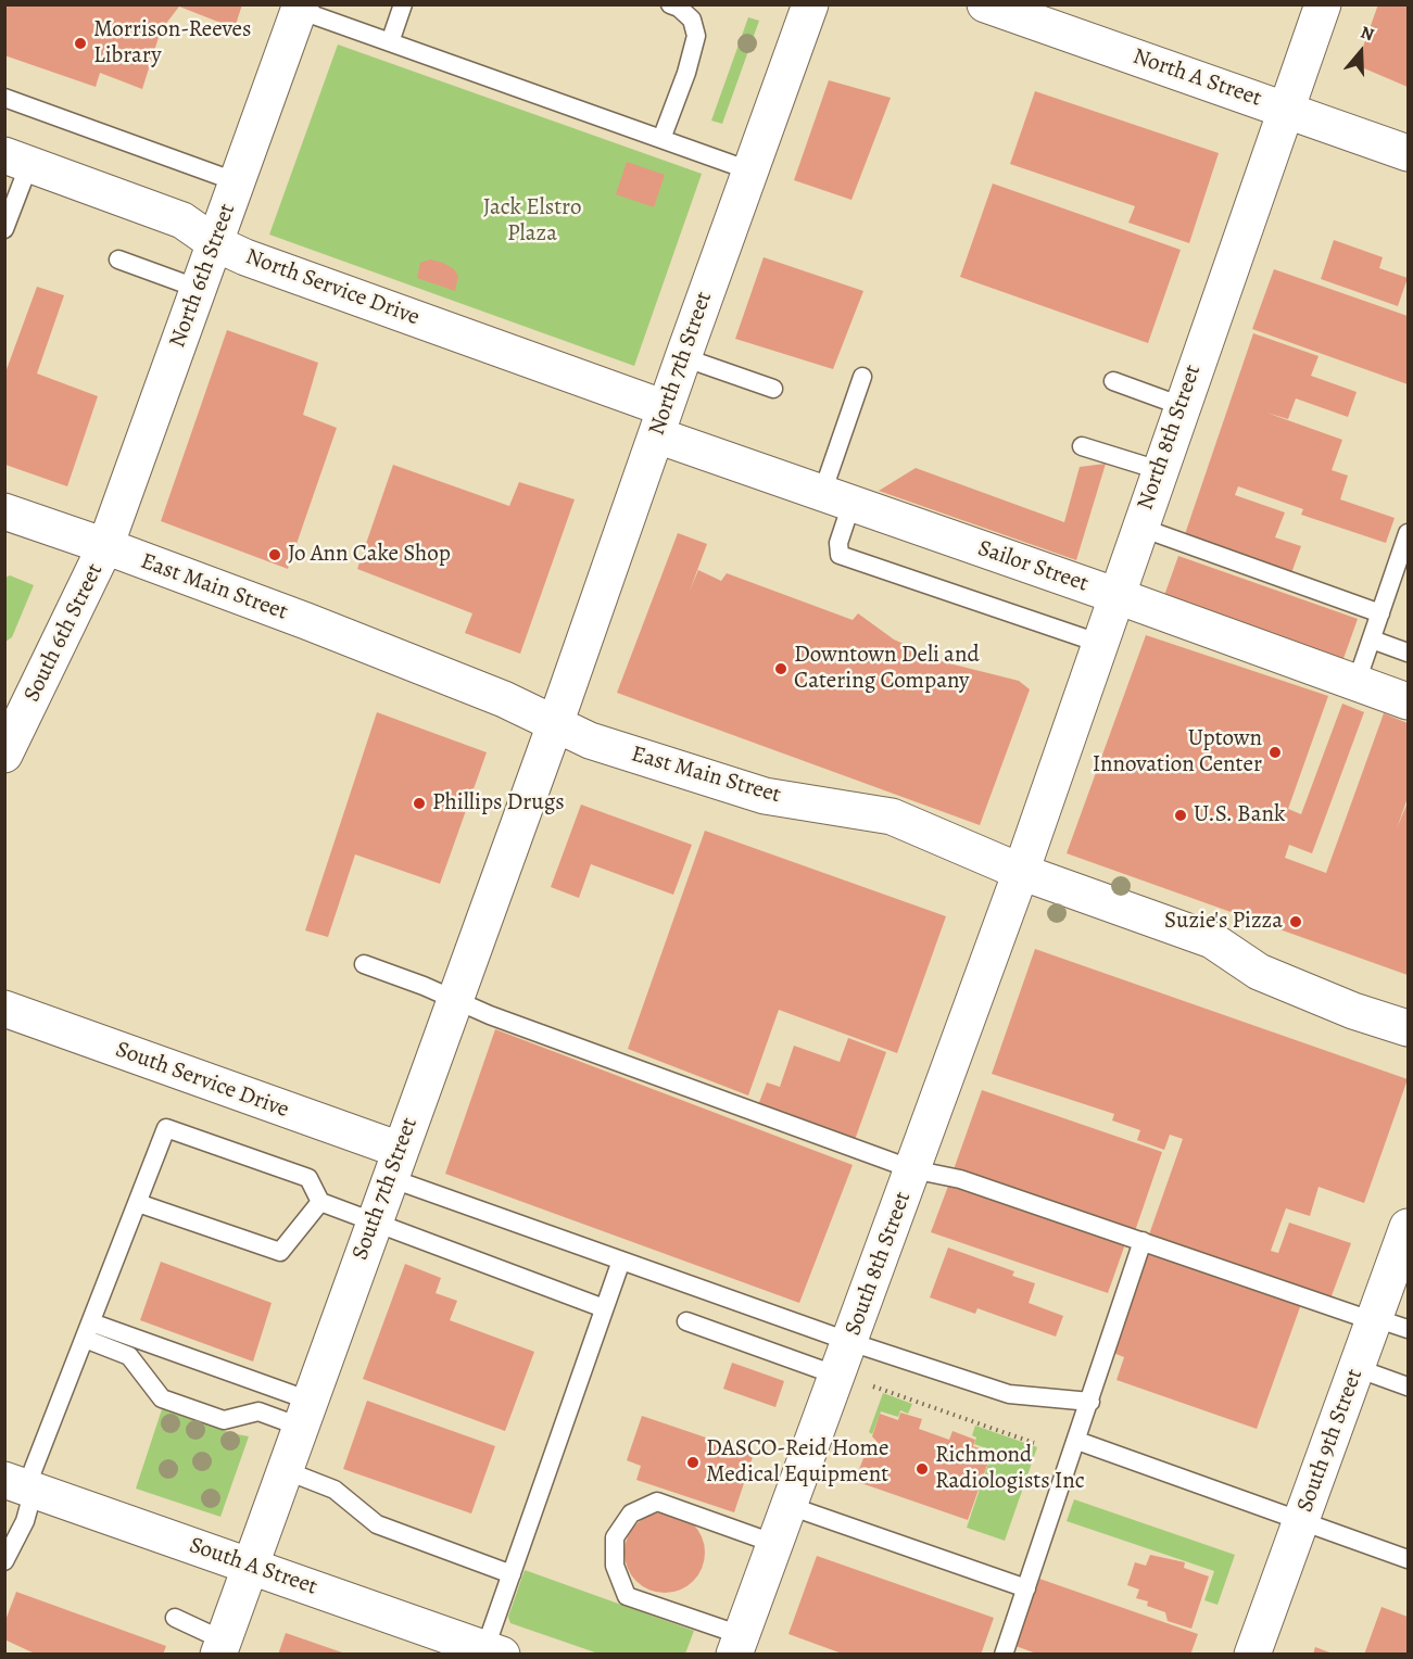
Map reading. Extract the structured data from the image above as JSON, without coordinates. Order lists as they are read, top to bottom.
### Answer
{
  "streets": {
    "main road": [
      "North A Street",
      "North 6th Street",
      "North Service Drive",
      "North 7th Street",
      "North 8th Street",
      "Sailor Street",
      "East Main Street",
      "South 6th Street",
      "South Service Drive",
      "South 7th Street",
      "South 8th Street",
      "South 9th Street",
      "South A Street"
    ]
  },
  "crossings": [
    ["North A Street", "North 8th Street"],
    ["North 6th Street", "North Service Drive"],
    ["North 6th Street", "East Main Street"],
    ["North 6th Street", "South 6th Street"],
    ["North Service Drive", "North 7th Street"],
    ["North Service Drive", "Sailor Street"],
    ["North 7th Street", "Sailor Street"],
    ["North 7th Street", "East Main Street"],
    ["North 7th Street", "South 7th Street"],
    ["North 8th Street", "Sailor Street"],
    ["North 8th Street", "East Main Street"],
    ["North 8th Street", "South 8th Street"],
    ["East Main Street", "South 6th Street"],
    ["East Main Street", "South 7th Street"],
    ["East Main Street", "South 8th Street"],
    ["South Service Drive", "South 7th Street"],
    ["South 7th Street", "South A Street"]
  ],
  "parks": ["Jack Elstro Plaza"],
  "places": [
    "Morrison-Reeves Library",
    "Jo Ann Cake Shop",
    "Downtown Deli and Catering Company",
    "Uptown Innovation Center",
    "Phillips Drugs",
    "U.S. Bank",
    "Suzie's Pizza",
    "DASCO-Reid Home Medical Equipment",
    "Richmond Radiologists Inc"
  ],
  "north": "top"
}
